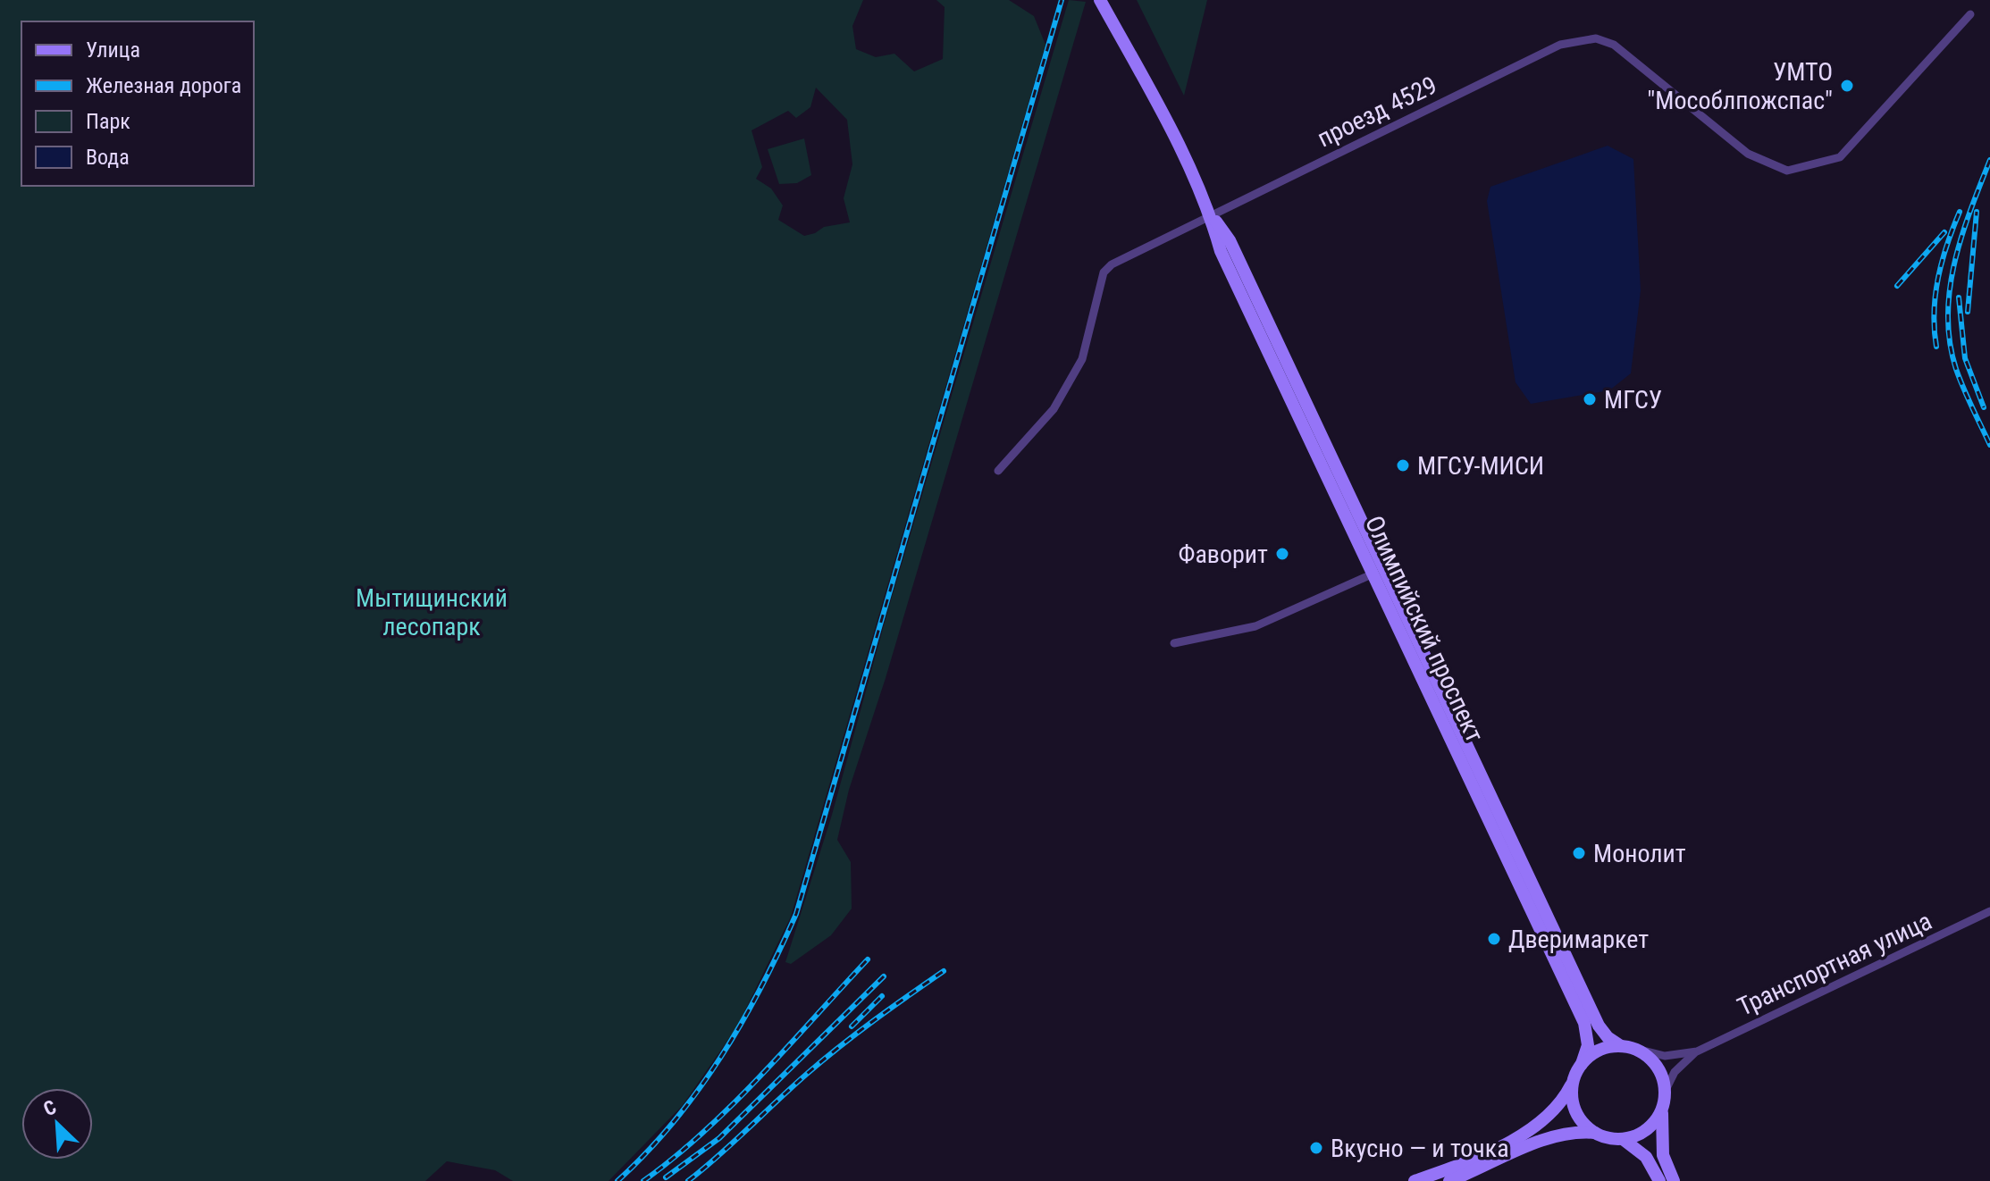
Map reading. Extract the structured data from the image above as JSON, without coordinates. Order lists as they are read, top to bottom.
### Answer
{
  "streets": {
    "main road": ["Олимпийский проспект"],
    "street": ["проезд 4529", "Транспортная улица"]
  },
  "crossings": [
    ["проезд 4529", "Олимпийский проспект"],
    ["Олимпийский проспект", "Транспортная улица"]
  ],
  "parks": ["Мытищинский лесопарк"],
  "places": [
    "УМТО \"Мособлпожспас\"",
    "МГСУ",
    "МГСУ-МИСИ",
    "Фаворит",
    "Монолит",
    "Дверимаркет",
    "Вкусно — и точка"
  ],
  "legend": [
    "Улица",
    "Железная дорога",
    "Парк",
    "Вода"
  ],
  "north": "top left"
}
